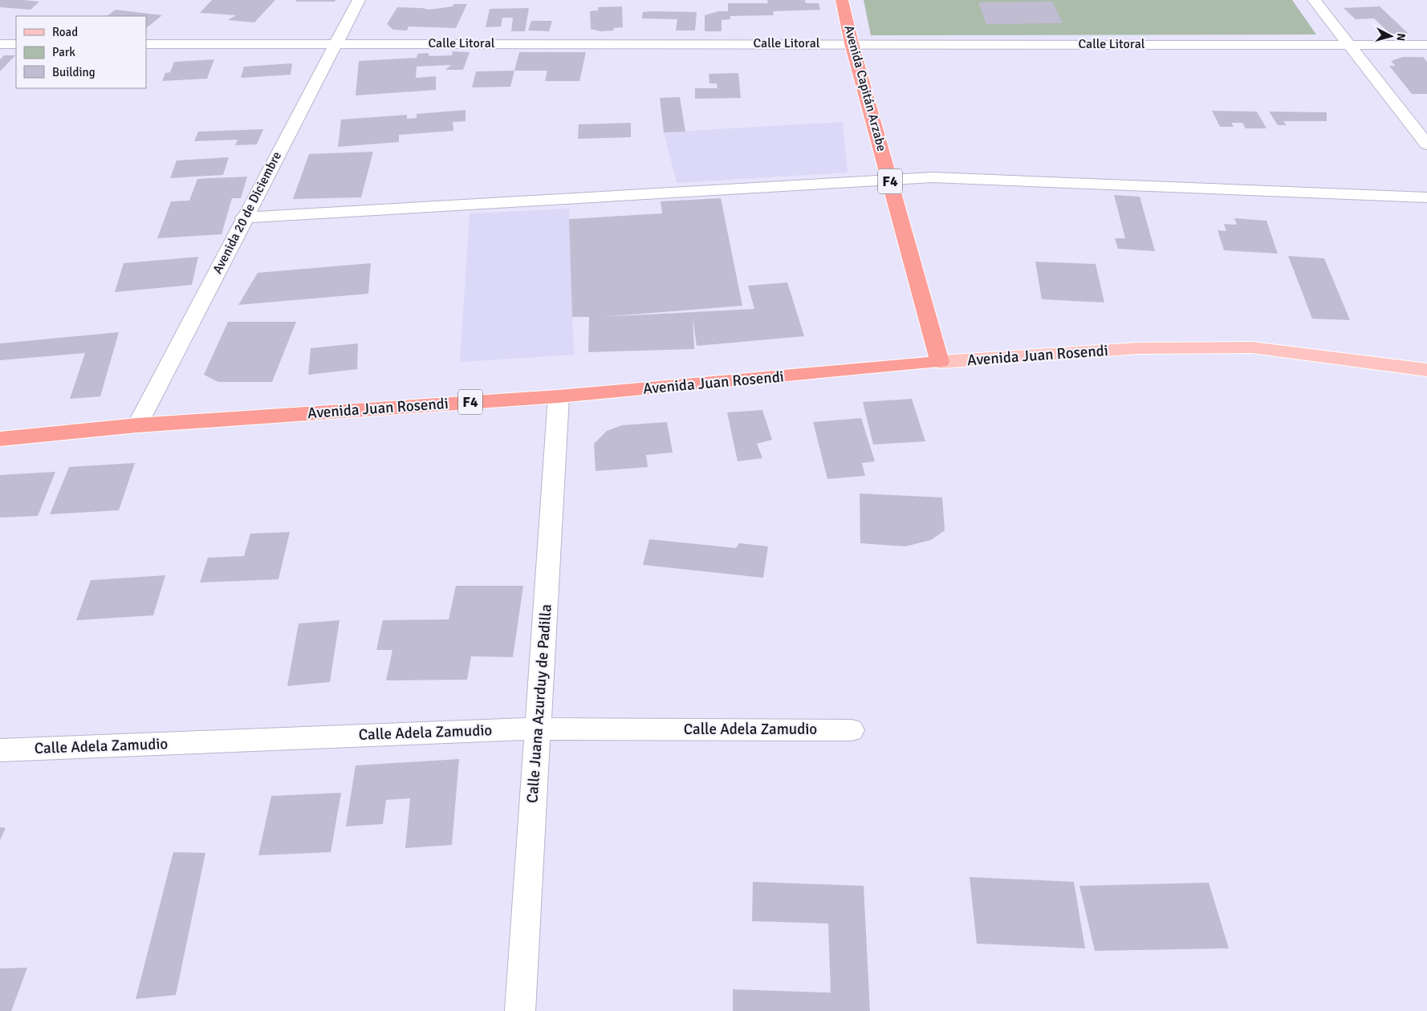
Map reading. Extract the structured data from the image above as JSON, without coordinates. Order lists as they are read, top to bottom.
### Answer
{
  "streets": {
    "highway": ["Avenida Capitán Arzabe", "F4", "Avenida Juan Rosendi"],
    "street": [
      "Calle Litoral",
      "Avenida 20 de Diciembre",
      "Calle Juana Azurduy de Padilla",
      "Calle Adela Zamudio"
    ]
  },
  "crossings": [
    ["Calle Litoral", "Avenida Capitán Arzabe"],
    ["Calle Litoral", "Avenida 20 de Diciembre"],
    ["Avenida Capitán Arzabe", "Avenida Juan Rosendi"],
    ["Avenida 20 de Diciembre", "Avenida Juan Rosendi"],
    ["Avenida Juan Rosendi", "Calle Juana Azurduy de Padilla"],
    ["Calle Juana Azurduy de Padilla", "Calle Adela Zamudio"]
  ],
  "legend": ["Road", "Park", "Building"],
  "north": "right"
}
